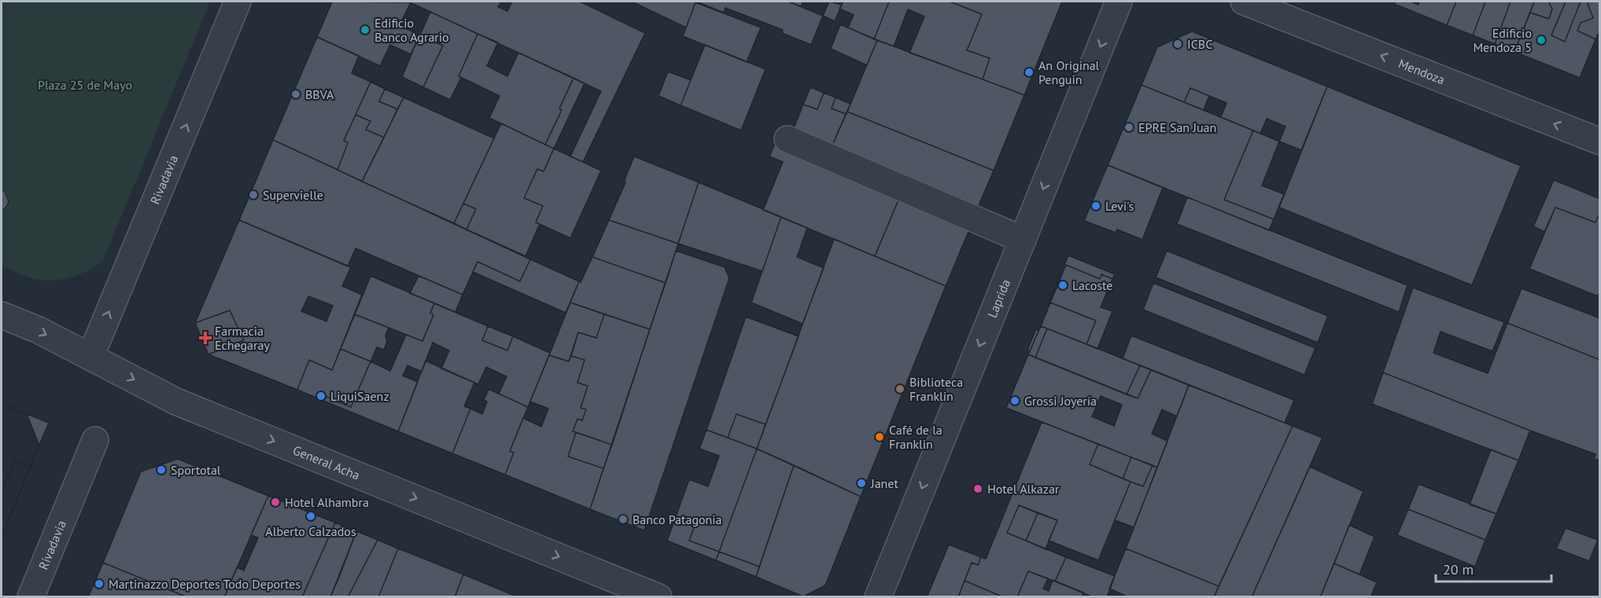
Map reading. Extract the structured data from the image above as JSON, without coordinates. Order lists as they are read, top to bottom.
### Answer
{
  "streets": {
    "street": [
      "Mendoza",
      "Rivadavia",
      "Laprida",
      "General Acha"
    ]
  },
  "crossings": [
    ["Rivadavia", "General Acha"]
  ],
  "one_way": [
    "Mendoza",
    "Rivadavia",
    "Laprida",
    "General Acha"
  ],
  "parks": ["Plaza 25 de Mayo"],
  "places": {
    "other": [
      "Edificio Banco Agrario",
      "Edificio Mendoza 5",
      "ICBC",
      "An Original Penguin",
      "BBVA",
      "EPRE San Juan",
      "Supervielle",
      "Levi's",
      "Lacoste",
      "Biblioteca Franklin",
      "LiquiSaenz",
      "Grossi Joyería",
      "Café de la Franklin",
      "Sportotal",
      "Janet",
      "Hotel Alkazar",
      "Hotel Alhambra",
      "Alberto Calzados",
      "Banco Patagonia",
      "Martinazzo Deportes Todo Deportes"
    ],
    "health": ["Farmacia Echegaray"]
  },
  "scale_bar": "20 m"
}
